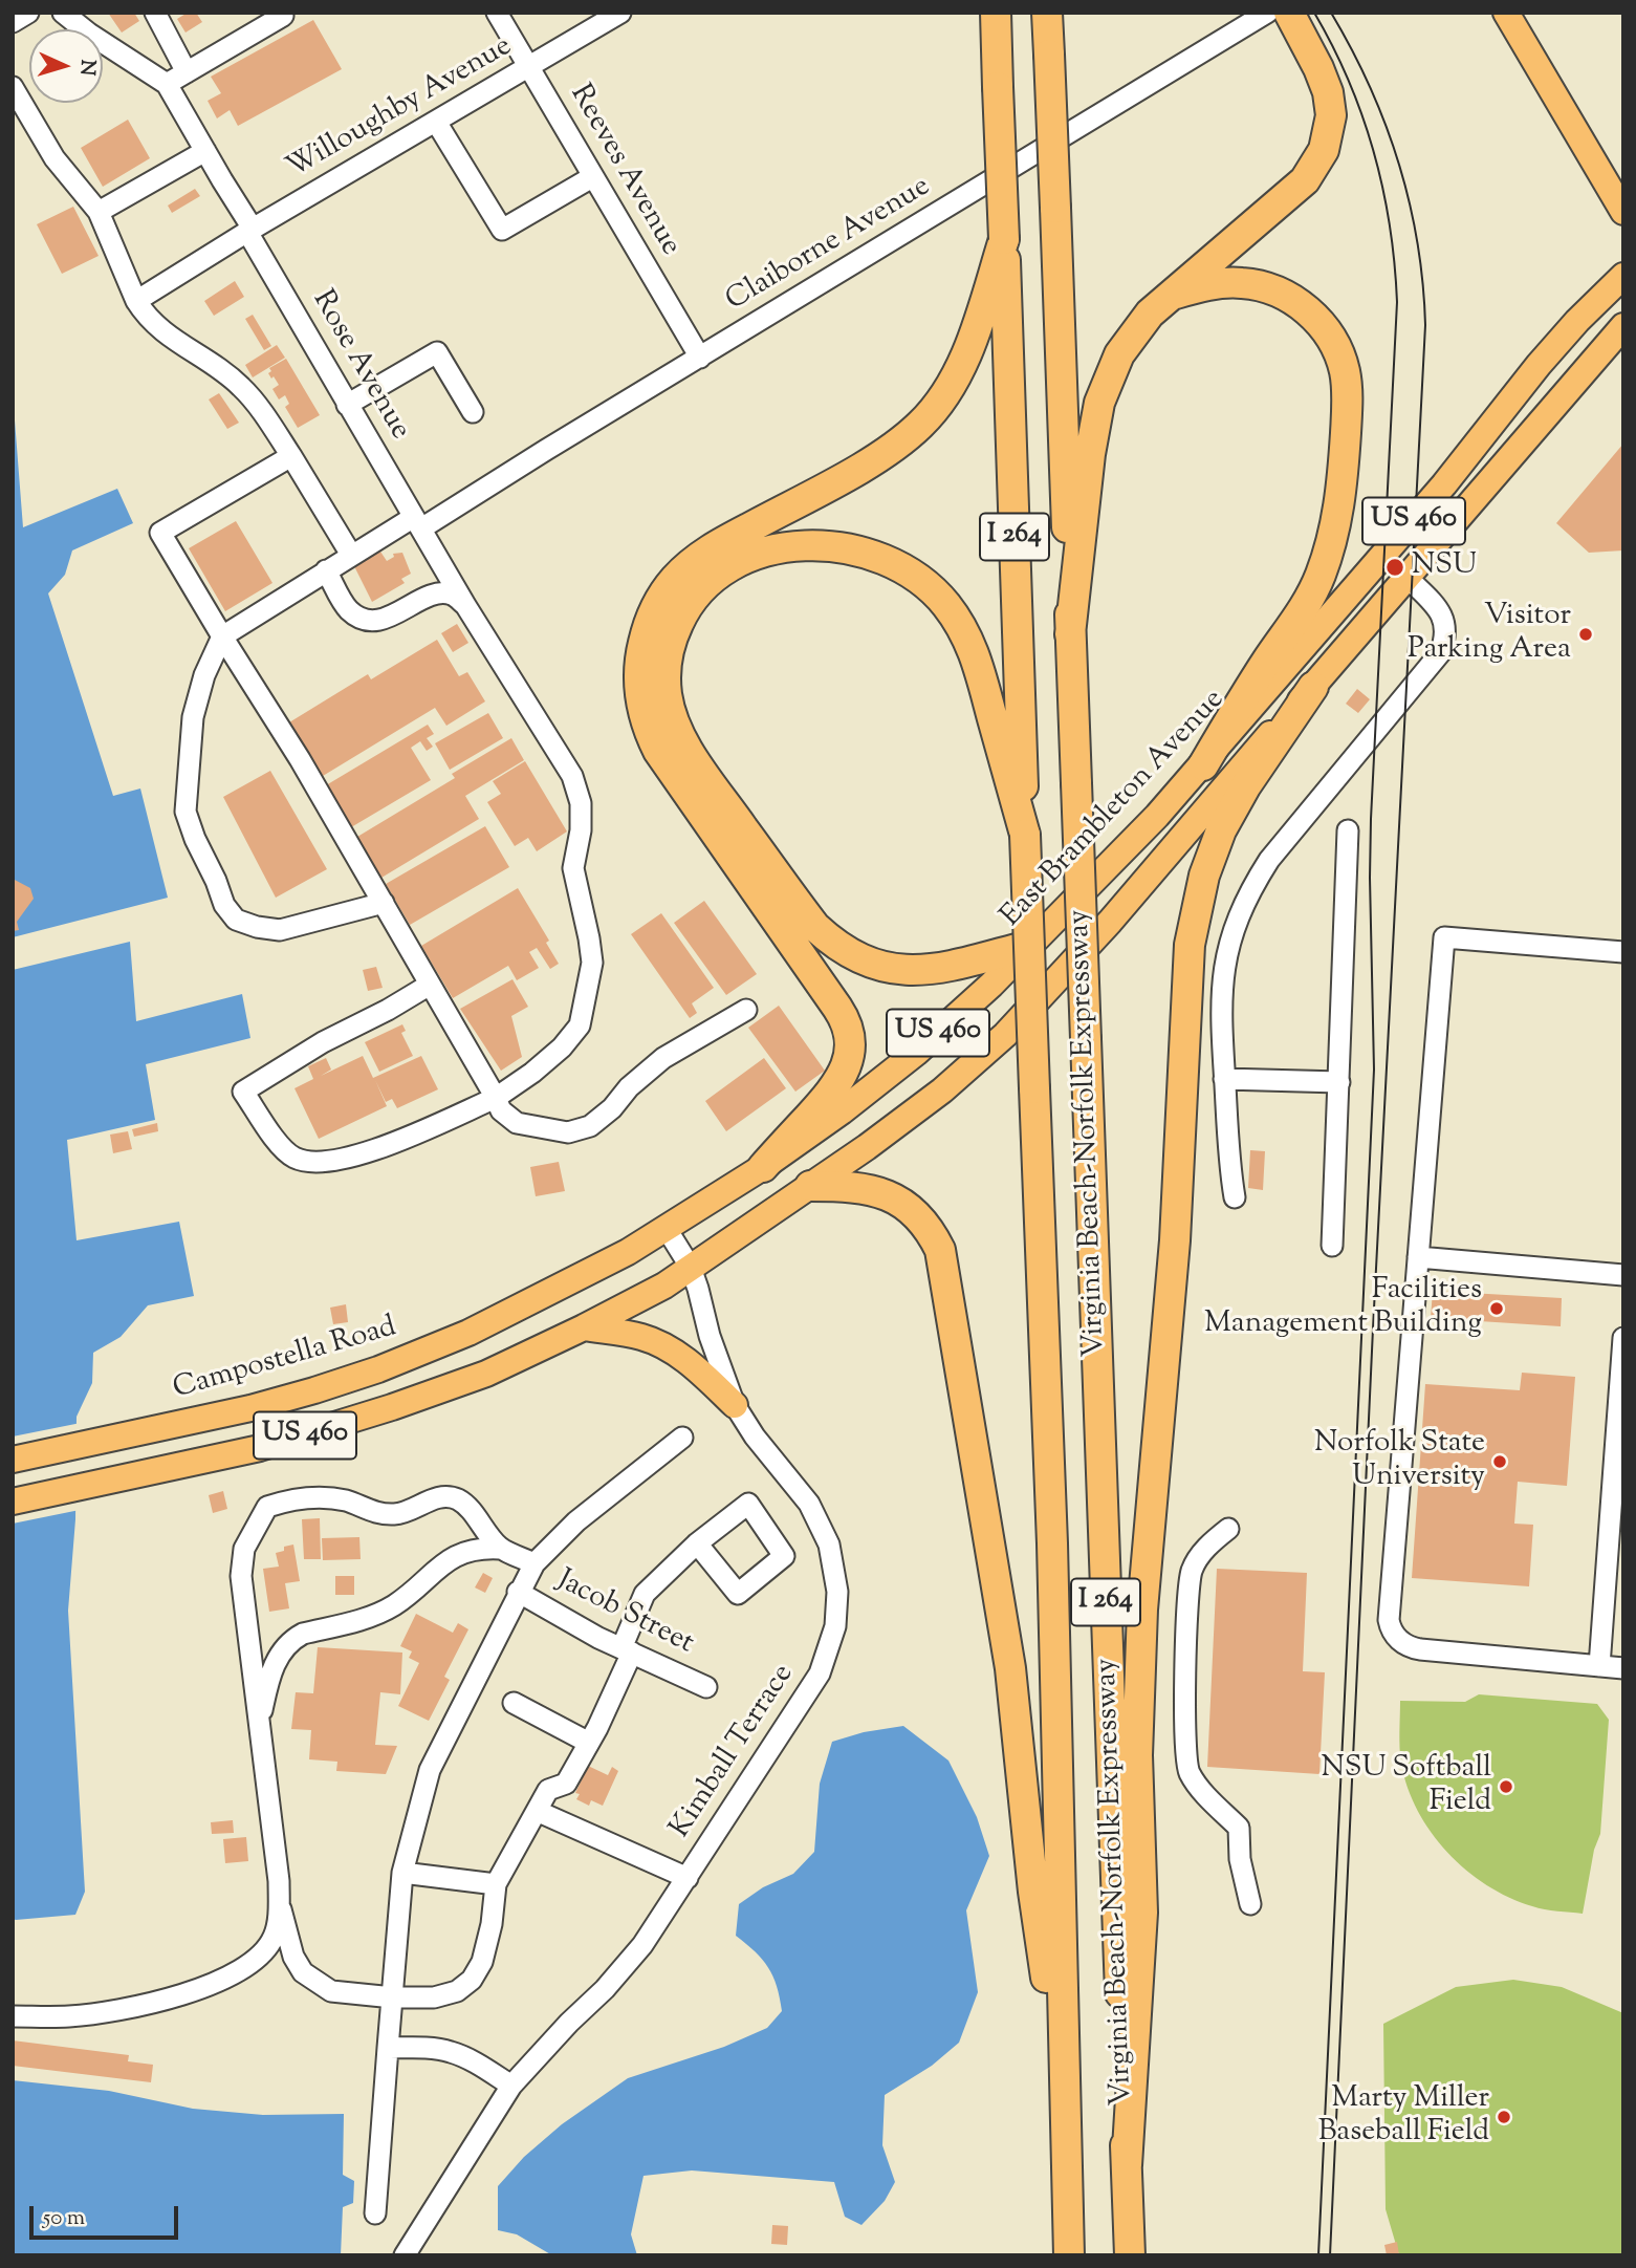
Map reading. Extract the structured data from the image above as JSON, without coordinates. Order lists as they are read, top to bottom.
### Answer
{
  "streets": {
    "highway": ["I 264", "Virginia Beach-Norfolk Expressway"],
    "main road": ["US 460", "East Brambleton Avenue", "Campostella Road"],
    "street": [
      "Willoughby Avenue",
      "Reeves Avenue",
      "Claiborne Avenue",
      "Rose Avenue",
      "Jacob Street",
      "Kimball Terrace"
    ]
  },
  "crossings": [
    ["Willoughby Avenue", "Reeves Avenue"],
    ["Willoughby Avenue", "Rose Avenue"],
    ["Reeves Avenue", "Claiborne Avenue"],
    ["Claiborne Avenue", "Rose Avenue"],
    ["US 460", "Kimball Terrace"],
    ["East Brambleton Avenue", "Campostella Road"],
    ["East Brambleton Avenue", "Kimball Terrace"]
  ],
  "places": [
    "NSU",
    "Visitor Parking Area",
    "Facilities Management Building",
    "Norfolk State University",
    "NSU Softball Field",
    "Marty Miller Baseball Field"
  ],
  "scale_bar": "50 m",
  "north": "right"
}
